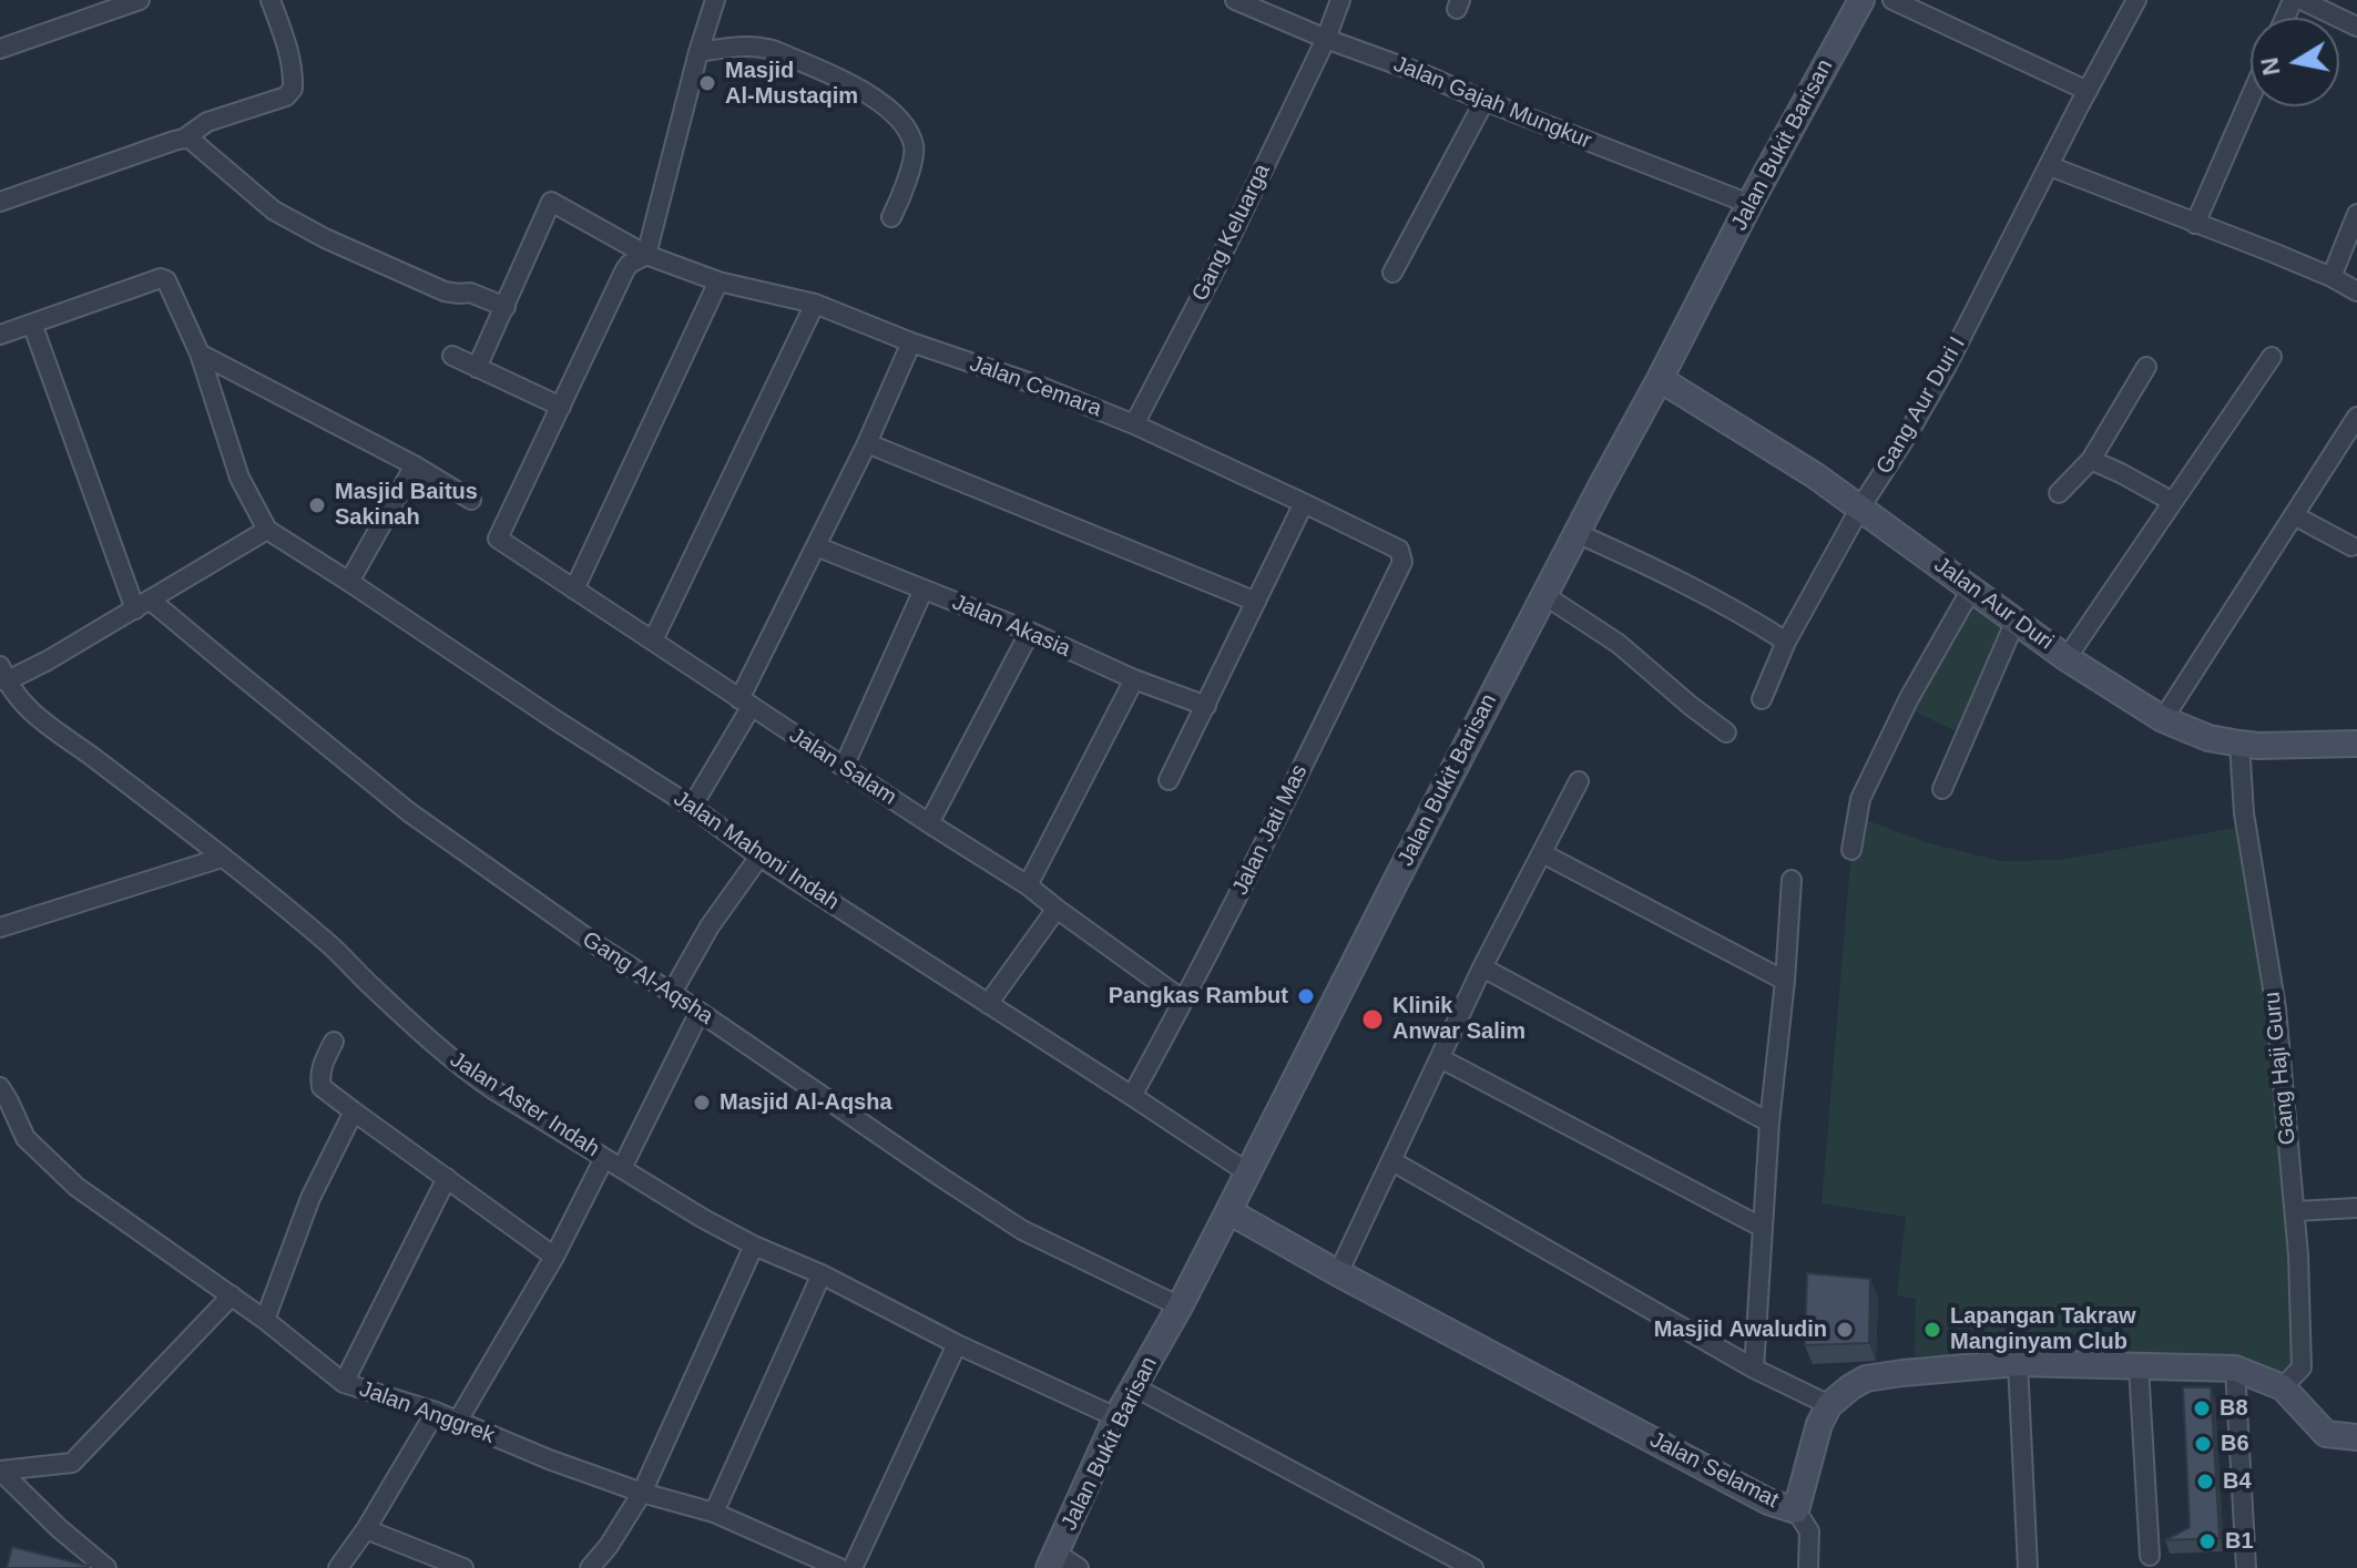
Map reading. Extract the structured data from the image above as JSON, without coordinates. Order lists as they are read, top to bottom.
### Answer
{
  "streets": {
    "street": [
      "Jalan Gajah Mungkur",
      "Jalan Bukit Barisan",
      "Gang Keluarga",
      "Jalan Cemara",
      "Gang Aur Duri I",
      "Jalan Aur Duri",
      "Jalan Akasia",
      "Jalan Salam",
      "Jalan Jati Mas",
      "Jalan Mahoni Indah",
      "Gang Al-Aqsha",
      "Gang Haji Guru",
      "Jalan Aster Indah",
      "Jalan Anggrek",
      "Jalan Selamat"
    ]
  },
  "crossings": [
    ["Jalan Gajah Mungkur", "Jalan Bukit Barisan"],
    ["Jalan Gajah Mungkur", "Gang Keluarga"],
    ["Jalan Bukit Barisan", "Jalan Aur Duri"],
    ["Jalan Bukit Barisan", "Jalan Mahoni Indah"],
    ["Jalan Bukit Barisan", "Gang Al-Aqsha"],
    ["Jalan Bukit Barisan", "Jalan Aster Indah"],
    ["Jalan Bukit Barisan", "Jalan Selamat"],
    ["Gang Keluarga", "Jalan Cemara"],
    ["Jalan Cemara", "Jalan Jati Mas"],
    ["Gang Aur Duri I", "Jalan Aur Duri"],
    ["Jalan Aur Duri", "Gang Haji Guru"],
    ["Jalan Salam", "Jalan Jati Mas"],
    ["Jalan Jati Mas", "Jalan Mahoni Indah"]
  ],
  "places": [
    "Masjid Al-Mustaqim",
    "Masjid Baitus Sakinah",
    "Pangkas Rambut",
    "Klinik Anwar Salim",
    "Masjid Al-Aqsha",
    "Masjid Awaludin",
    "Lapangan Takraw Manginyam Club",
    "B8",
    "B6",
    "B4",
    "B1"
  ],
  "north": "left"
}
